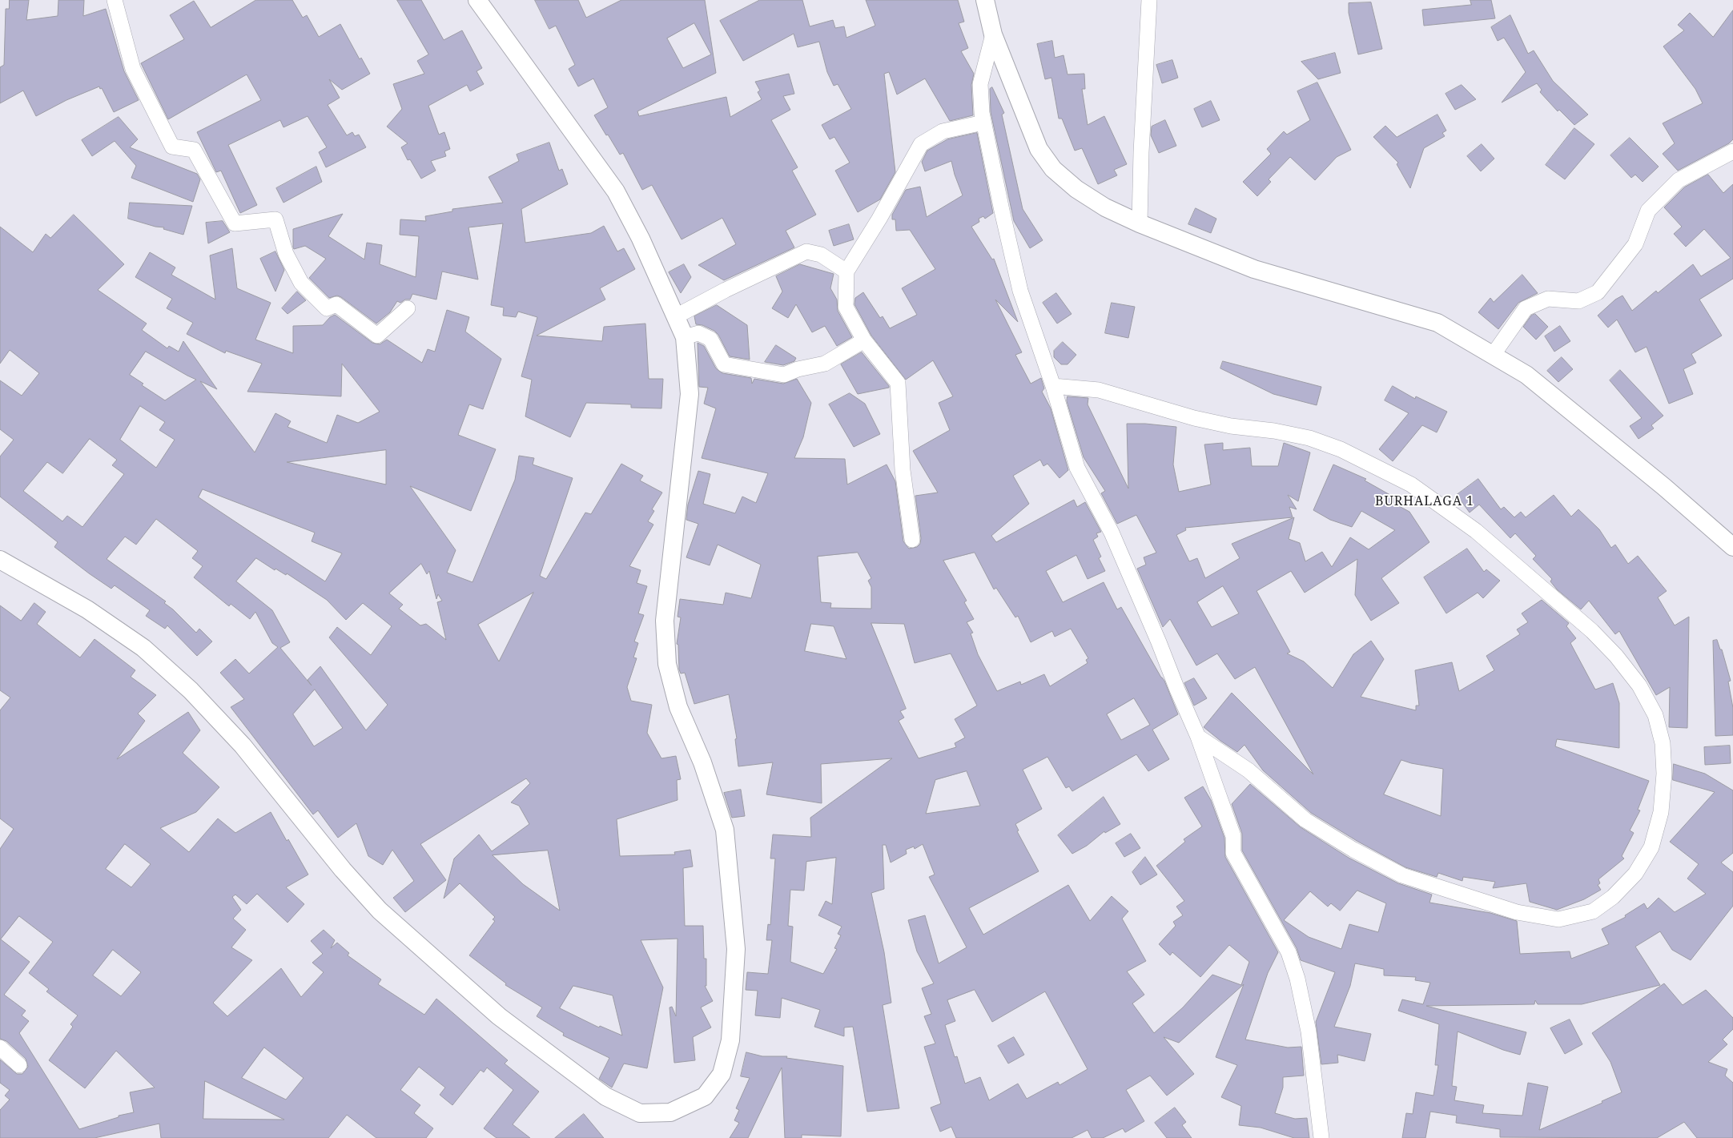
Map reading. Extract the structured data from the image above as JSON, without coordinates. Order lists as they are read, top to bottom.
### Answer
{
  "districts": ["BURHALAGA 1"]
}
